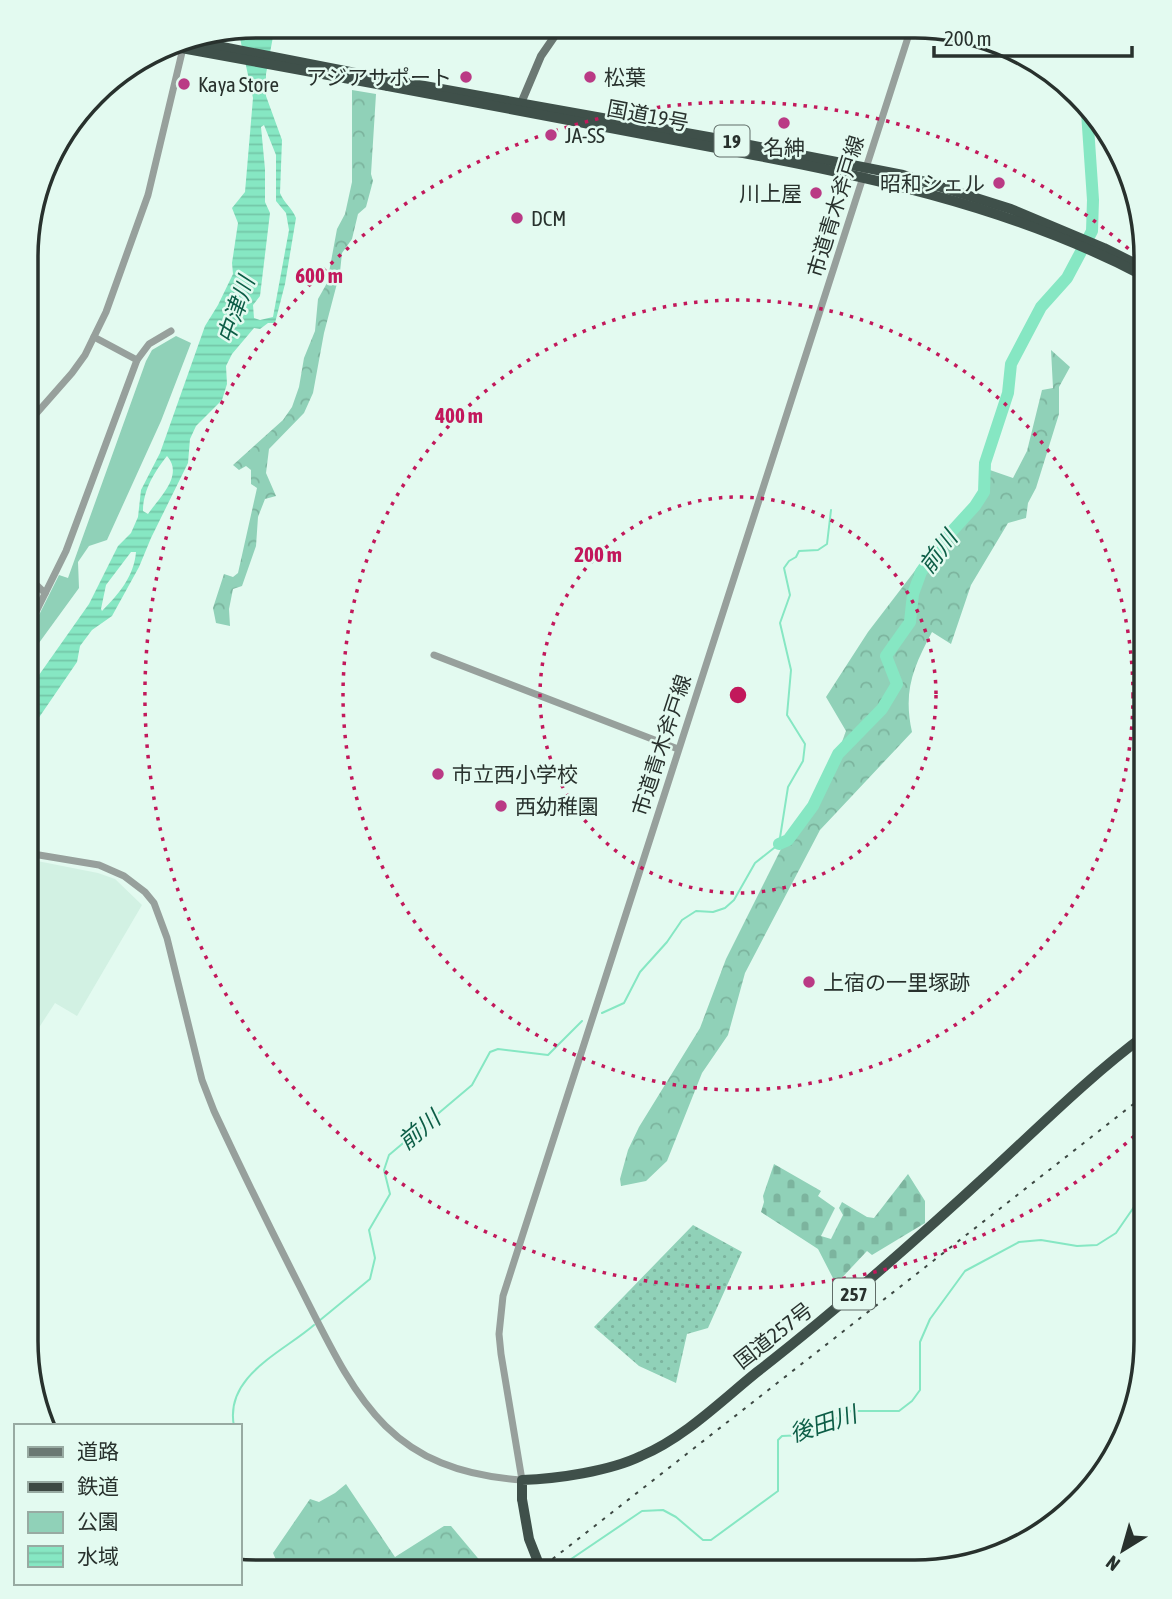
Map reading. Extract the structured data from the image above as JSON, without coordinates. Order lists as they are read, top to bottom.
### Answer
{
  "streets": {
    "highway": [
      "国道19号",
      "19",
      "257",
      "国道257号"
    ],
    "street": ["市道青木斧戸線"]
  },
  "crossings": [
    ["国道19号", "市道青木斧戸線"],
    ["市道青木斧戸線", "国道257号"]
  ],
  "water": ["中津川", "前川", "後田川"],
  "places": [
    "アジアサポート",
    "松葉",
    "Kaya Store",
    "名紳",
    "JA-SS",
    "昭和シェル",
    "川上屋",
    "DCM",
    "市立西小学校",
    "西幼稚園",
    "上宿の一里塚跡"
  ],
  "legend": [
    "道路",
    "鉄道",
    "公園",
    "水域"
  ],
  "scale_bar": "200 m",
  "north": "bottom left",
  "rings": ["600 m", "400 m", "200 m"]
}
